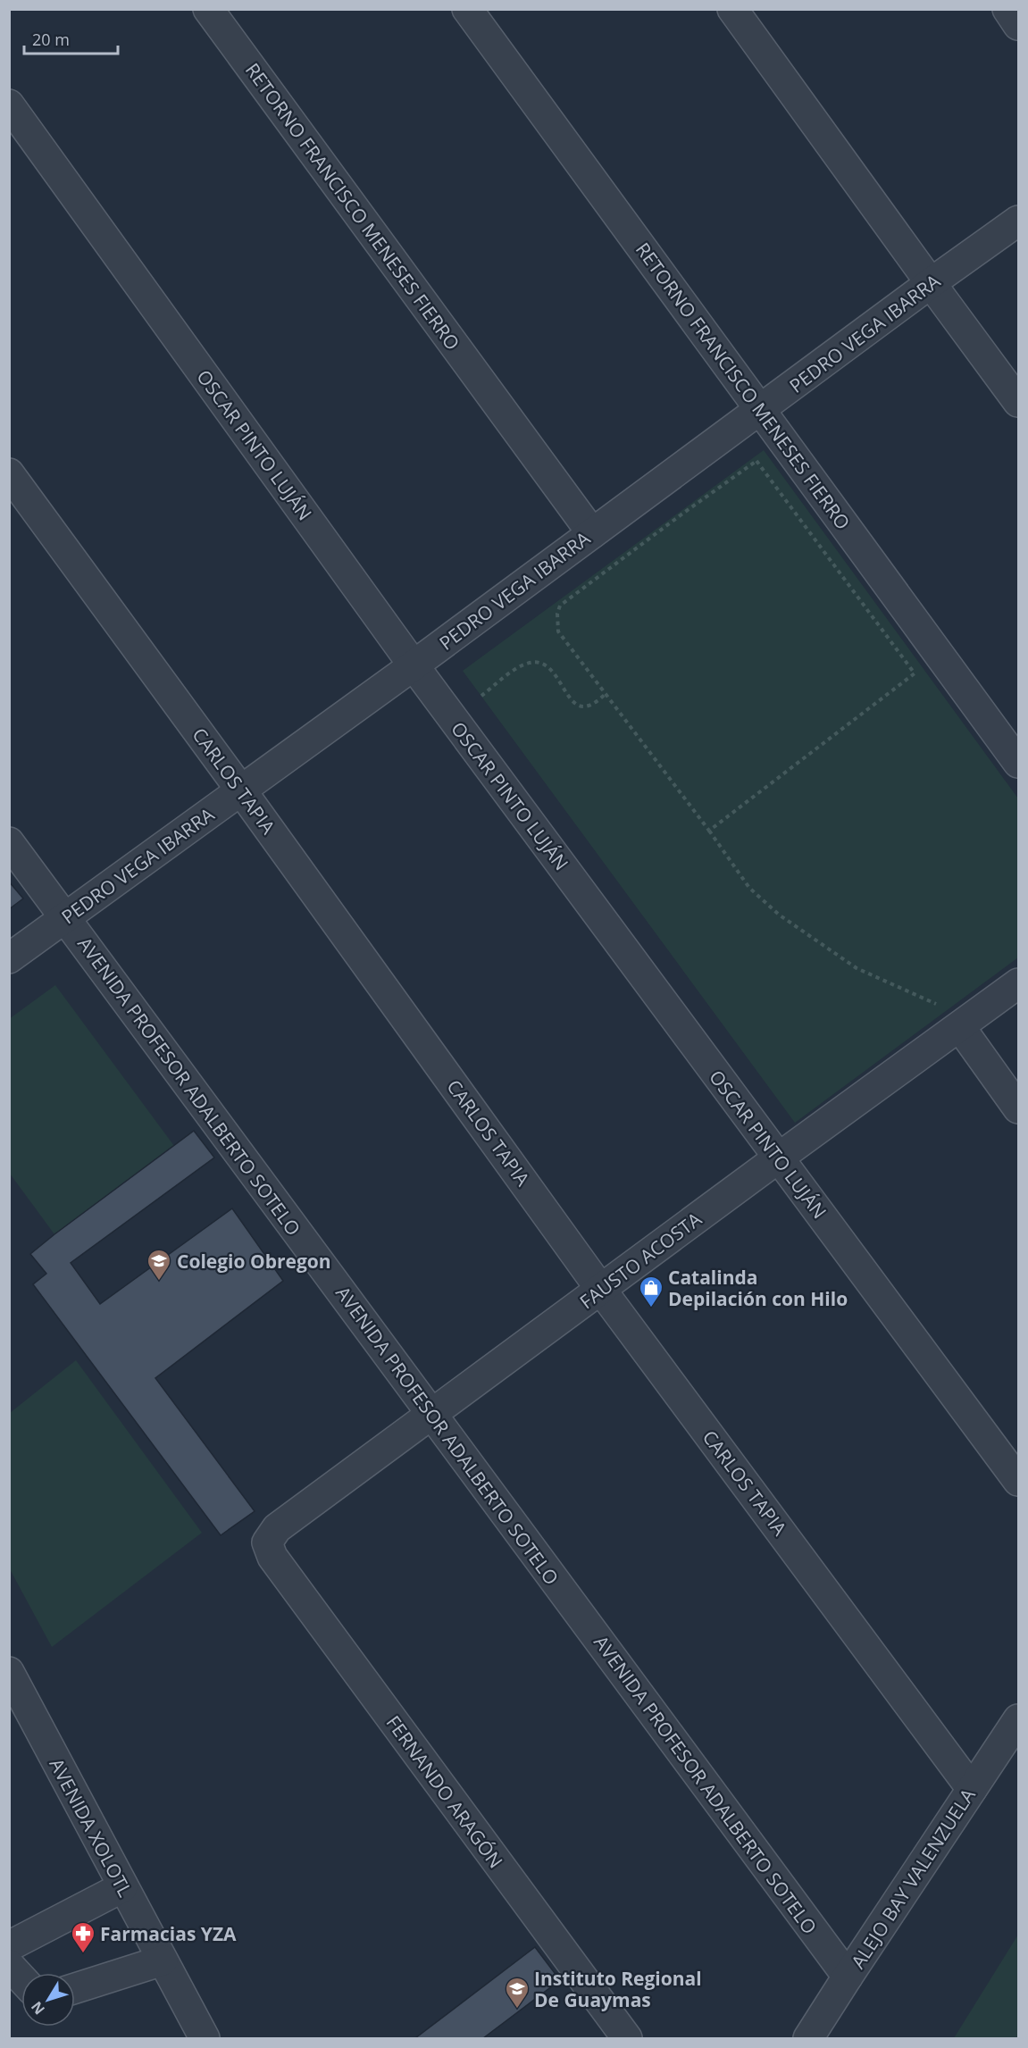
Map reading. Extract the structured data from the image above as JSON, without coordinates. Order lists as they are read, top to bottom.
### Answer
{
  "streets": {
    "street": [
      "RETORNO FRANCISCO MENESES FIERRO",
      "PEDRO VEGA IBARRA",
      "OSCAR PINTO LUJÁN",
      "CARLOS TAPIA",
      "AVENIDA PROFESOR ADALBERTO SOTELO",
      "FAUSTO ACOSTA",
      "FERNANDO ARAGÓN",
      "AVENIDA XOLOTL",
      "ALEJO BAY VALENZUELA"
    ]
  },
  "crossings": [
    ["RETORNO FRANCISCO MENESES FIERRO", "PEDRO VEGA IBARRA"],
    ["PEDRO VEGA IBARRA", "OSCAR PINTO LUJÁN"],
    ["PEDRO VEGA IBARRA", "CARLOS TAPIA"],
    ["PEDRO VEGA IBARRA", "AVENIDA PROFESOR ADALBERTO SOTELO"],
    ["OSCAR PINTO LUJÁN", "FAUSTO ACOSTA"],
    ["CARLOS TAPIA", "FAUSTO ACOSTA"],
    ["CARLOS TAPIA", "ALEJO BAY VALENZUELA"],
    ["AVENIDA PROFESOR ADALBERTO SOTELO", "FAUSTO ACOSTA"],
    ["AVENIDA PROFESOR ADALBERTO SOTELO", "ALEJO BAY VALENZUELA"],
    ["FAUSTO ACOSTA", "FERNANDO ARAGÓN"]
  ],
  "places": {
    "school or university": ["Colegio Obregon", "Instituto Regional De Guaymas"],
    "shop": ["Catalinda Depilación con Hilo"],
    "pharmacy": ["Farmacias YZA"]
  },
  "scale_bar": "20 m",
  "north": "bottom left"
}
